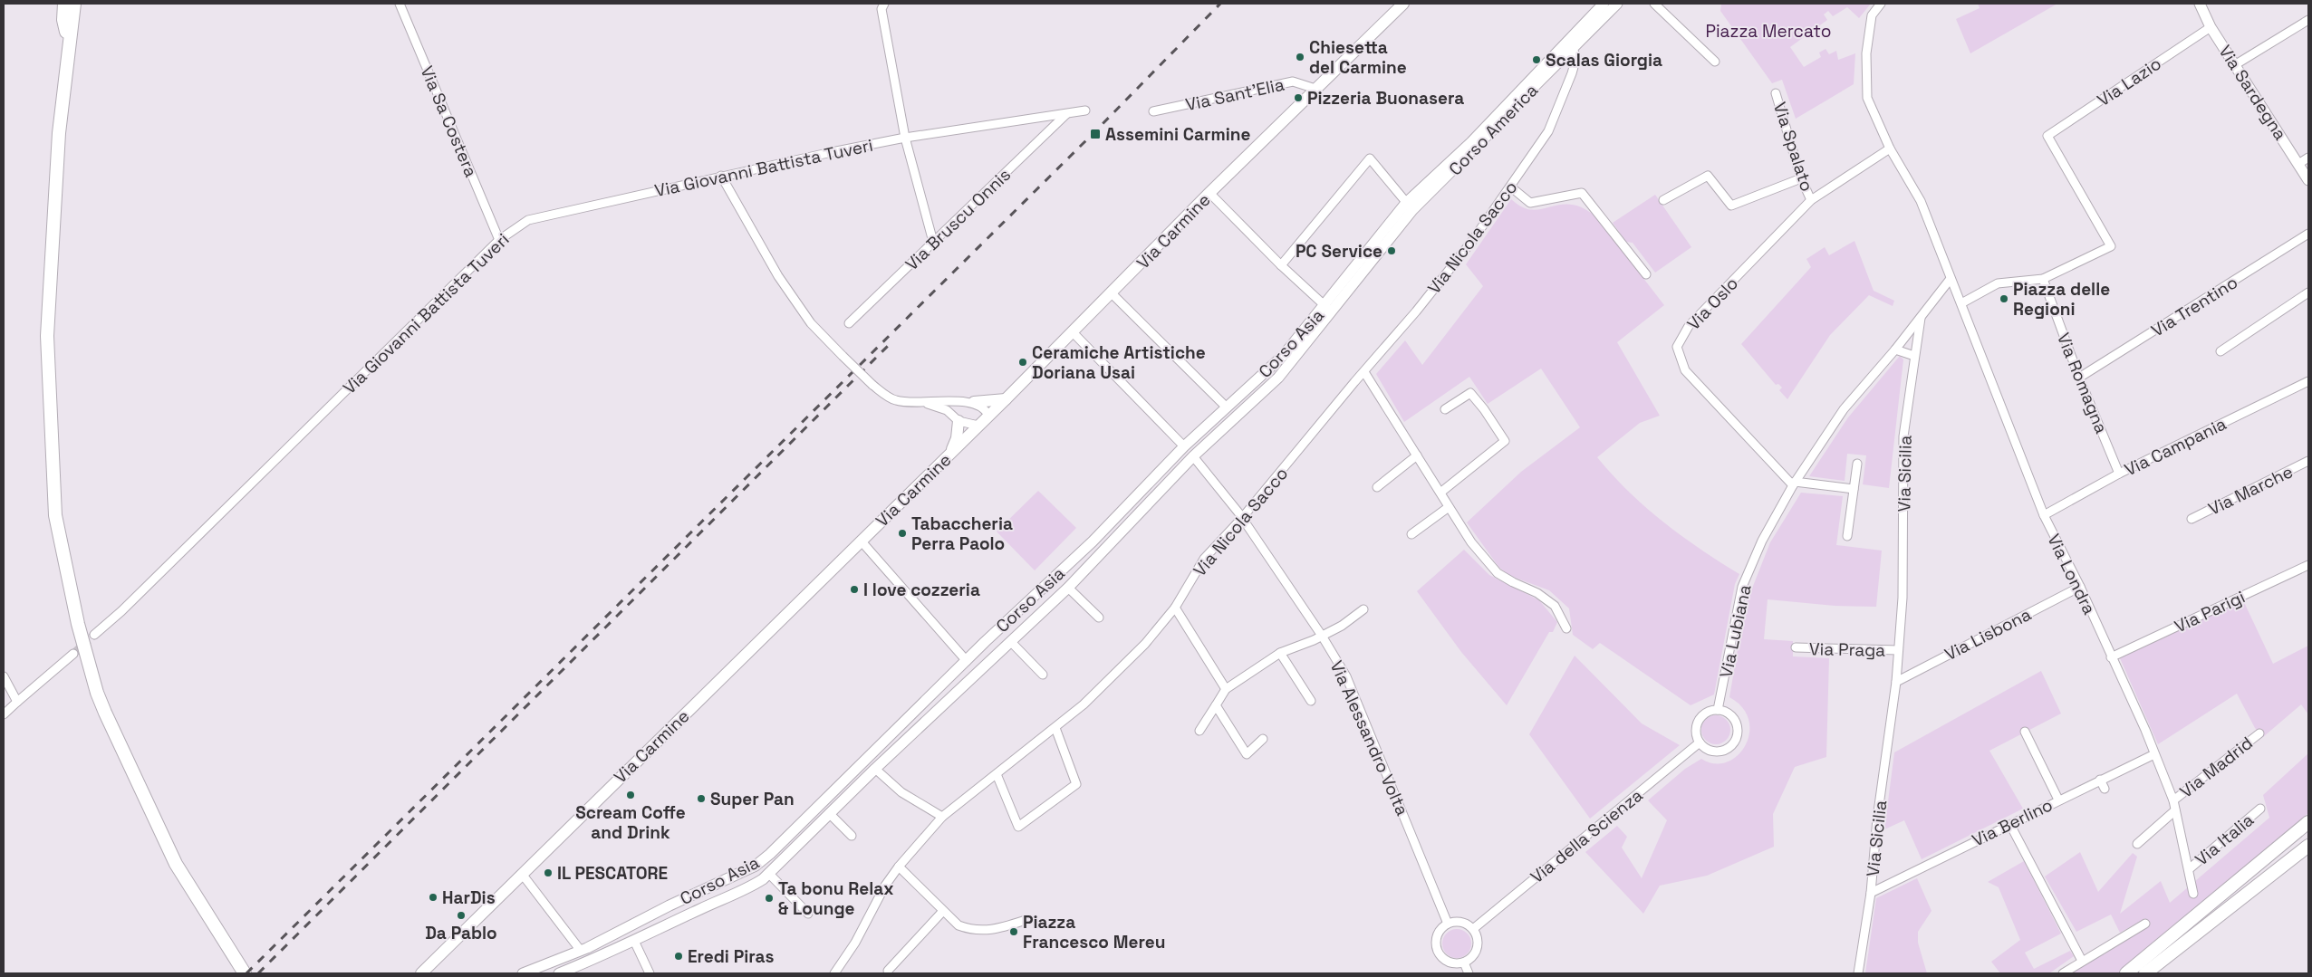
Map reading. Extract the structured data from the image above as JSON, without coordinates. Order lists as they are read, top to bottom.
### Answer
{
  "streets": {
    "main road": ["Via Carmine"],
    "street": [
      "Via Lazio",
      "Via Sardegna",
      "Via Sant'Elia",
      "Via Sa Costera",
      "Corso America",
      "Via Spalato",
      "Via Giovanni Battista Tuveri",
      "Via Bruscu Onnis",
      "Via Nicola Sacco",
      "Via Oslo",
      "Via Trentino",
      "Corso Asia",
      "Via Romagna",
      "Via Campania",
      "Via Sicilia",
      "Via Marche",
      "Via Londra",
      "Via Parigi",
      "Via Lubiana",
      "Via Lisbona",
      "Via Praga",
      "Via Alessandro Volta",
      "Via Madrid",
      "Via Berlino",
      "Via della Scienza",
      "Via Italia"
    ]
  },
  "crossings": [
    ["Via Lazio", "Via Sardegna"],
    ["Via Lazio", "Via Romagna"],
    ["Via Sant'Elia", "Via Carmine"],
    ["Via Sa Costera", "Via Giovanni Battista Tuveri"],
    ["Corso America", "Via Nicola Sacco"],
    ["Corso America", "Corso Asia"],
    ["Via Spalato", "Via Oslo"],
    ["Via Giovanni Battista Tuveri", "Via Bruscu Onnis"],
    ["Via Nicola Sacco", "Via Alessandro Volta"],
    ["Via Oslo", "Via Lubiana"],
    ["Via Trentino", "Via Romagna"],
    ["Corso Asia", "Via Alessandro Volta"],
    ["Via Romagna", "Via Campania"],
    ["Via Campania", "Via Londra"],
    ["Via Sicilia", "Via Londra"],
    ["Via Sicilia", "Via Lubiana"],
    ["Via Sicilia", "Via Lisbona"],
    ["Via Sicilia", "Via Praga"],
    ["Via Sicilia", "Via Berlino"],
    ["Via Londra", "Via Parigi"],
    ["Via Londra", "Via Lisbona"],
    ["Via Londra", "Via Madrid"],
    ["Via Londra", "Via Berlino"],
    ["Via Londra", "Via Italia"],
    ["Via Lubiana", "Via della Scienza"],
    ["Via Alessandro Volta", "Via della Scienza"]
  ],
  "parks": ["Piazza Mercato"],
  "places": {
    "other": [
      "Chiesetta del Carmine",
      "Scalas Giorgia",
      "Pizzeria Buonasera",
      "PC Service",
      "Piazza delle Regioni",
      "Ceramiche Artistiche Doriana Usai",
      "Tabaccheria Perra Paolo",
      "I love cozzeria",
      "Scream Coffe and Drink",
      "Super Pan",
      "IL PESCATORE",
      "HarDis",
      "Ta bonu Relax & Lounge",
      "Da Pablo",
      "Piazza Francesco Mereu",
      "Eredi Piras"
    ],
    "transit": ["Assemini Carmine"]
  }
}
